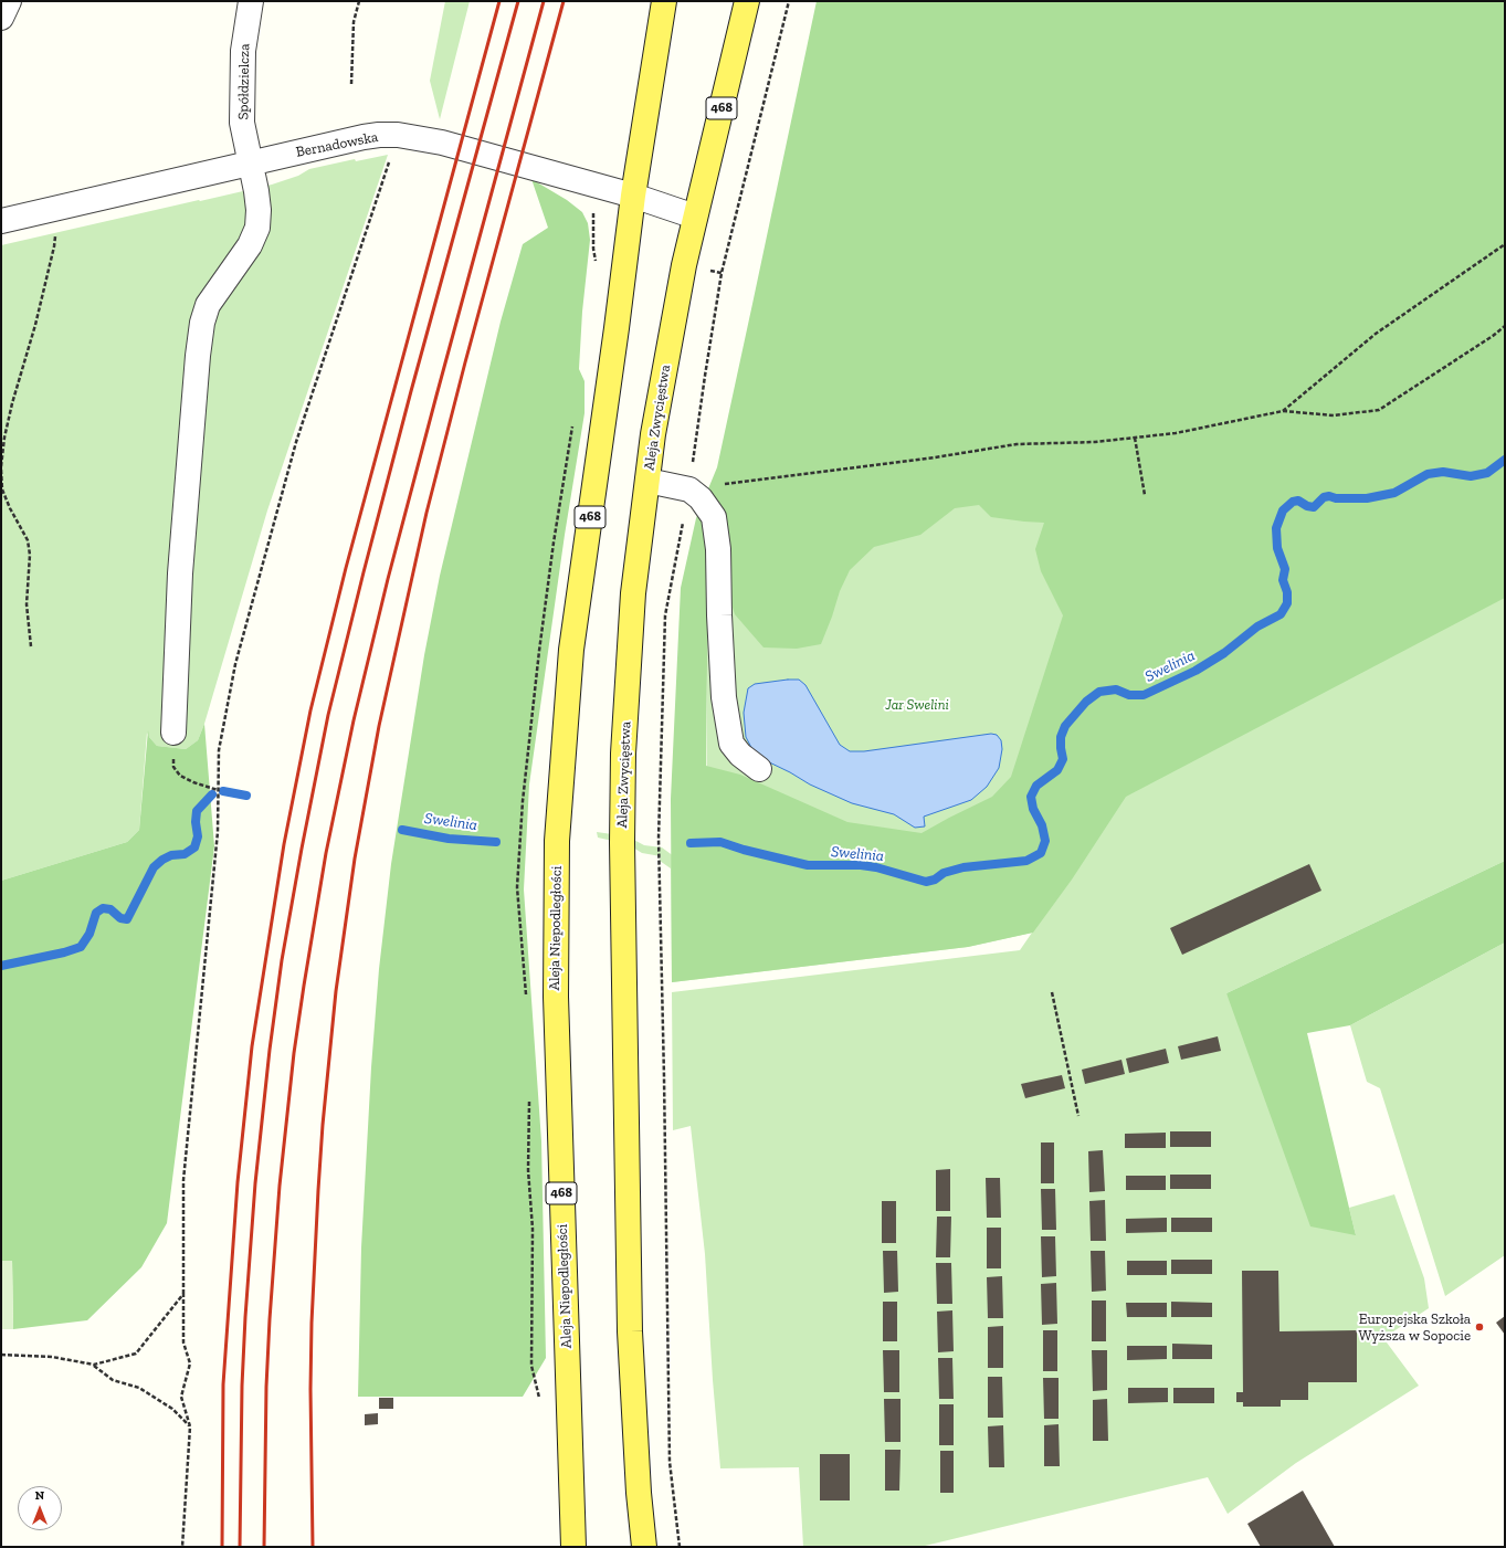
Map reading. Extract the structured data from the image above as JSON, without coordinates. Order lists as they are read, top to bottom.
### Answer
{
  "streets": {
    "main road": ["468", "Aleja Zwycięstwa", "Aleja Niepodległości"],
    "street": ["Spółdzielcza", "Bernadowska"]
  },
  "crossings": [
    ["Spółdzielcza", "Bernadowska"],
    ["468", "Bernadowska"],
    ["468", "Aleja Niepodległości"],
    ["Bernadowska", "Aleja Zwycięstwa"],
    ["Bernadowska", "Aleja Niepodległości"]
  ],
  "water": ["Swelinia"],
  "parks": ["Jar Swelini"],
  "places": ["Europejska Szkoła Wyższa w Sopocie"],
  "north": "top"
}
